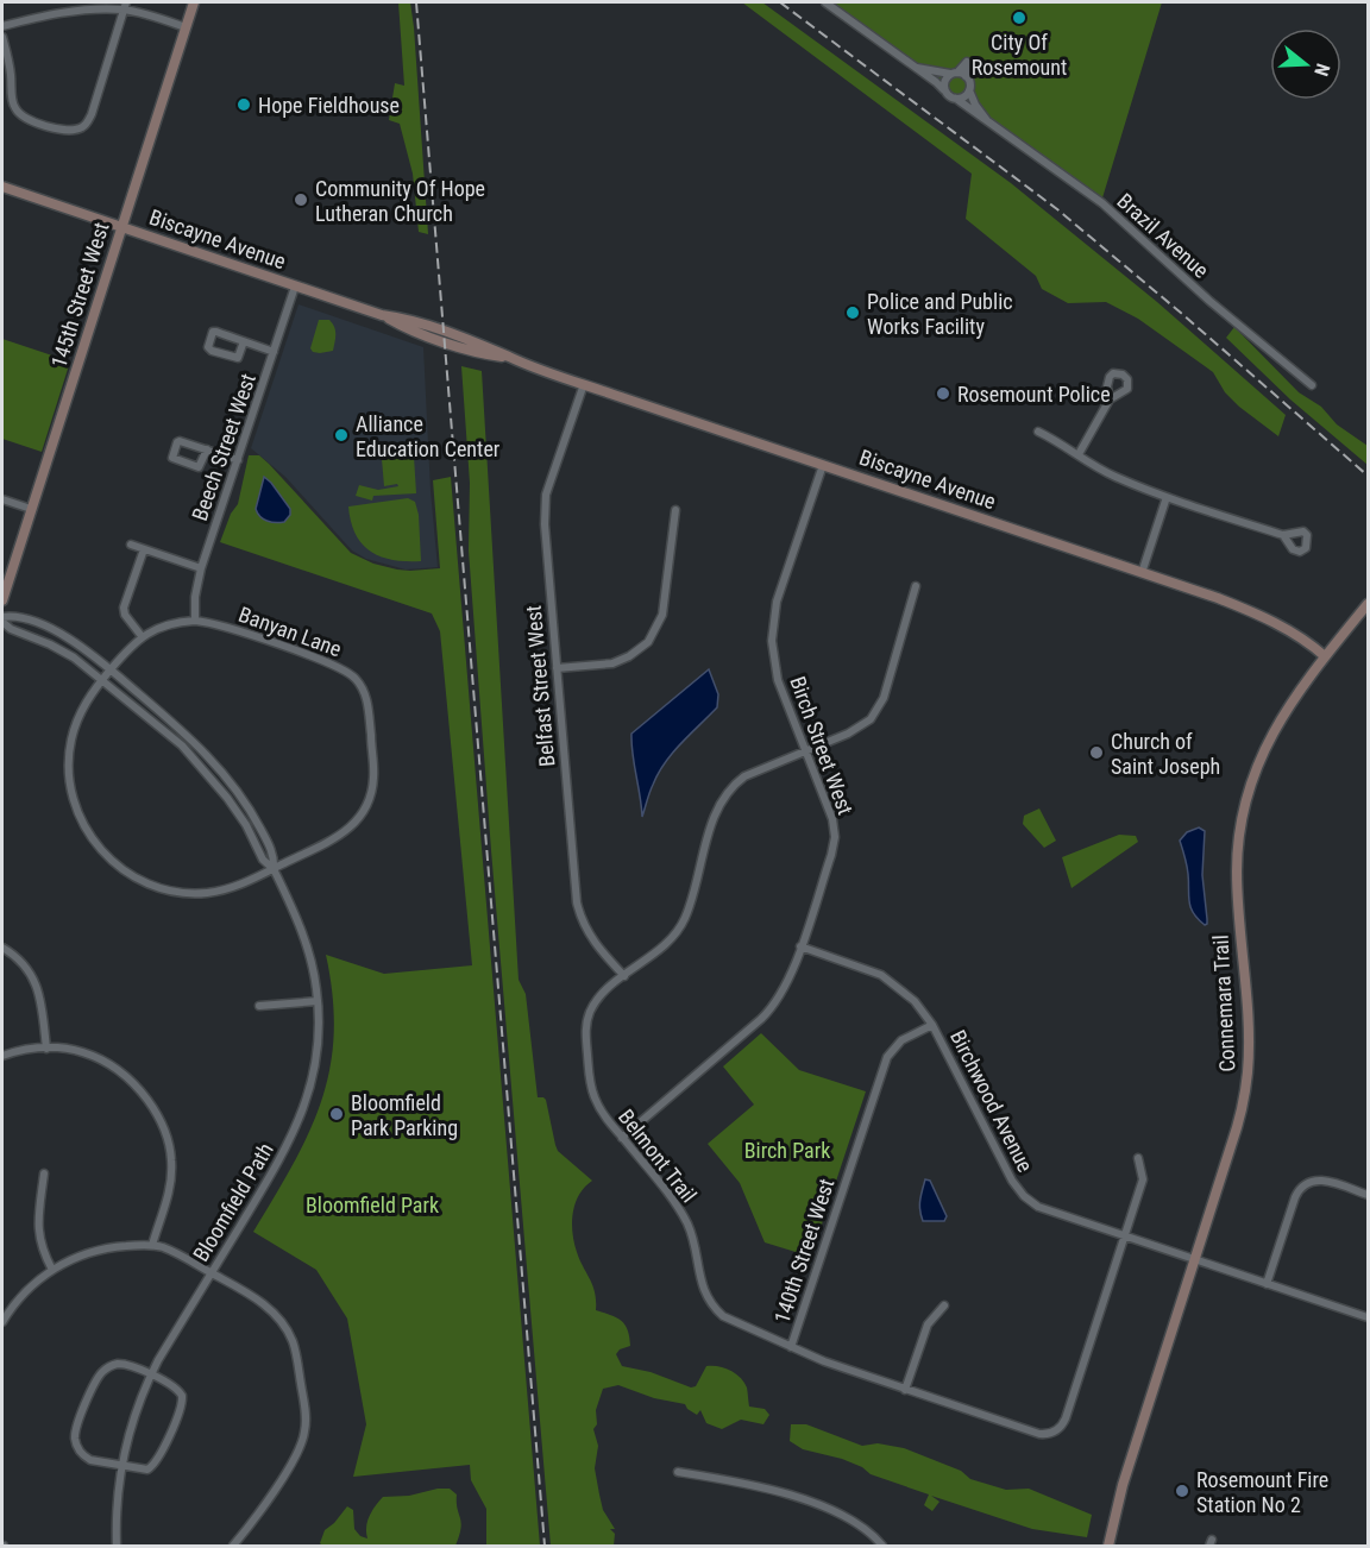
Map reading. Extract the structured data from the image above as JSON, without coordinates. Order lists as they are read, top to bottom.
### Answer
{
  "streets": {
    "street": [
      "Brazil Avenue",
      "Biscayne Avenue",
      "145th Street West",
      "Beech Street West",
      "Banyan Lane",
      "Belfast Street West",
      "Birch Street West",
      "Connemara Trail",
      "Birchwood Avenue",
      "Belmont Trail",
      "Bloomfield Path",
      "140th Street West"
    ]
  },
  "crossings": [
    ["Biscayne Avenue", "145th Street West"],
    ["Biscayne Avenue", "Beech Street West"],
    ["Biscayne Avenue", "Belfast Street West"],
    ["Biscayne Avenue", "Birch Street West"],
    ["Biscayne Avenue", "Connemara Trail"],
    ["Beech Street West", "Banyan Lane"],
    ["Banyan Lane", "Bloomfield Path"],
    ["Belfast Street West", "Belmont Trail"],
    ["Birch Street West", "Birchwood Avenue"],
    ["Birch Street West", "Belmont Trail"],
    ["Connemara Trail", "Birchwood Avenue"],
    ["Birchwood Avenue", "Belmont Trail"],
    ["Birchwood Avenue", "140th Street West"],
    ["Belmont Trail", "140th Street West"]
  ],
  "parks": ["Birch Park", "Bloomfield Park"],
  "places": [
    "City Of Rosemount",
    "Hope Fieldhouse",
    "Community Of Hope Lutheran Church",
    "Police and Public Works Facility",
    "Rosemount Police",
    "Alliance Education Center",
    "Church of Saint Joseph",
    "Bloomfield Park Parking",
    "Rosemount Fire Station No 2"
  ],
  "north": "right"
}
